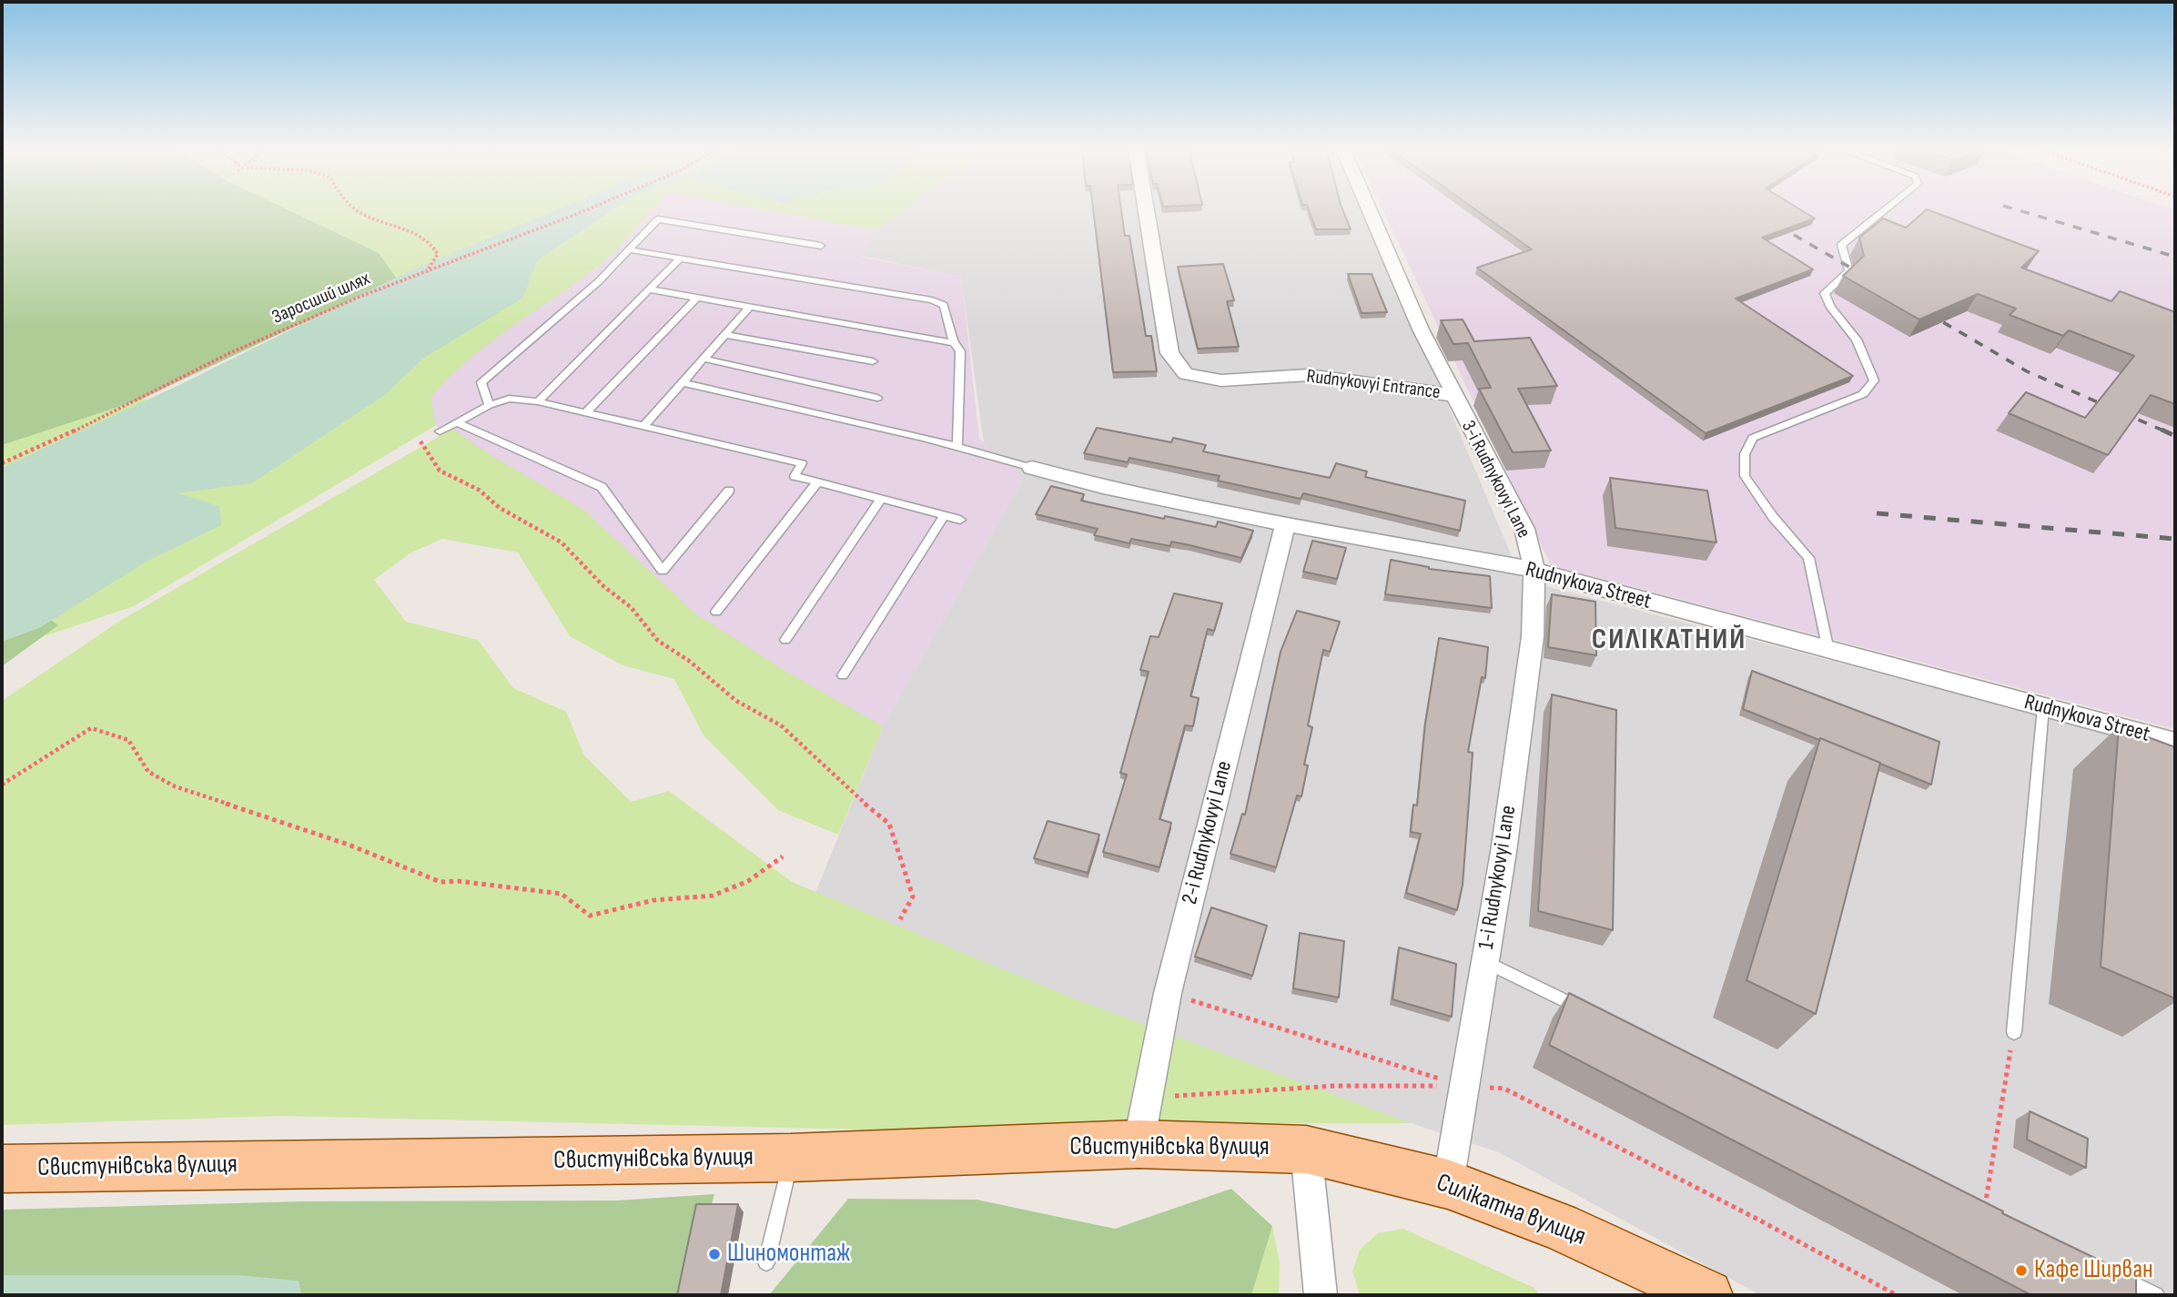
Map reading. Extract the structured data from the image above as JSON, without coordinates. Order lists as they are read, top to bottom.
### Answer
{
  "streets": {
    "main road": ["Свистунівська вулиця", "Силікатна вулиця"],
    "street": [
      "Rudnykovyi Entrance",
      "3-i Rudnykovyi Lane",
      "Rudnykova Street",
      "2-i Rudnykovyi Lane",
      "1-i Rudnykovyi Lane"
    ],
    "path": ["Заросший шлях"]
  },
  "crossings": [
    ["Rudnykovyi Entrance", "3-i Rudnykovyi Lane"],
    ["3-i Rudnykovyi Lane", "Rudnykova Street"],
    ["3-i Rudnykovyi Lane", "1-i Rudnykovyi Lane"],
    ["Rudnykova Street", "2-i Rudnykovyi Lane"],
    ["Rudnykova Street", "1-i Rudnykovyi Lane"],
    ["2-i Rudnykovyi Lane", "Свистунівська вулиця"],
    ["1-i Rudnykovyi Lane", "Силікатна вулиця"],
    ["Свистунівська вулиця", "Силікатна вулиця"]
  ],
  "districts": ["СИЛІКАТНИЙ"],
  "places": ["Шиномонтаж", "Кафе Ширван"]
}
